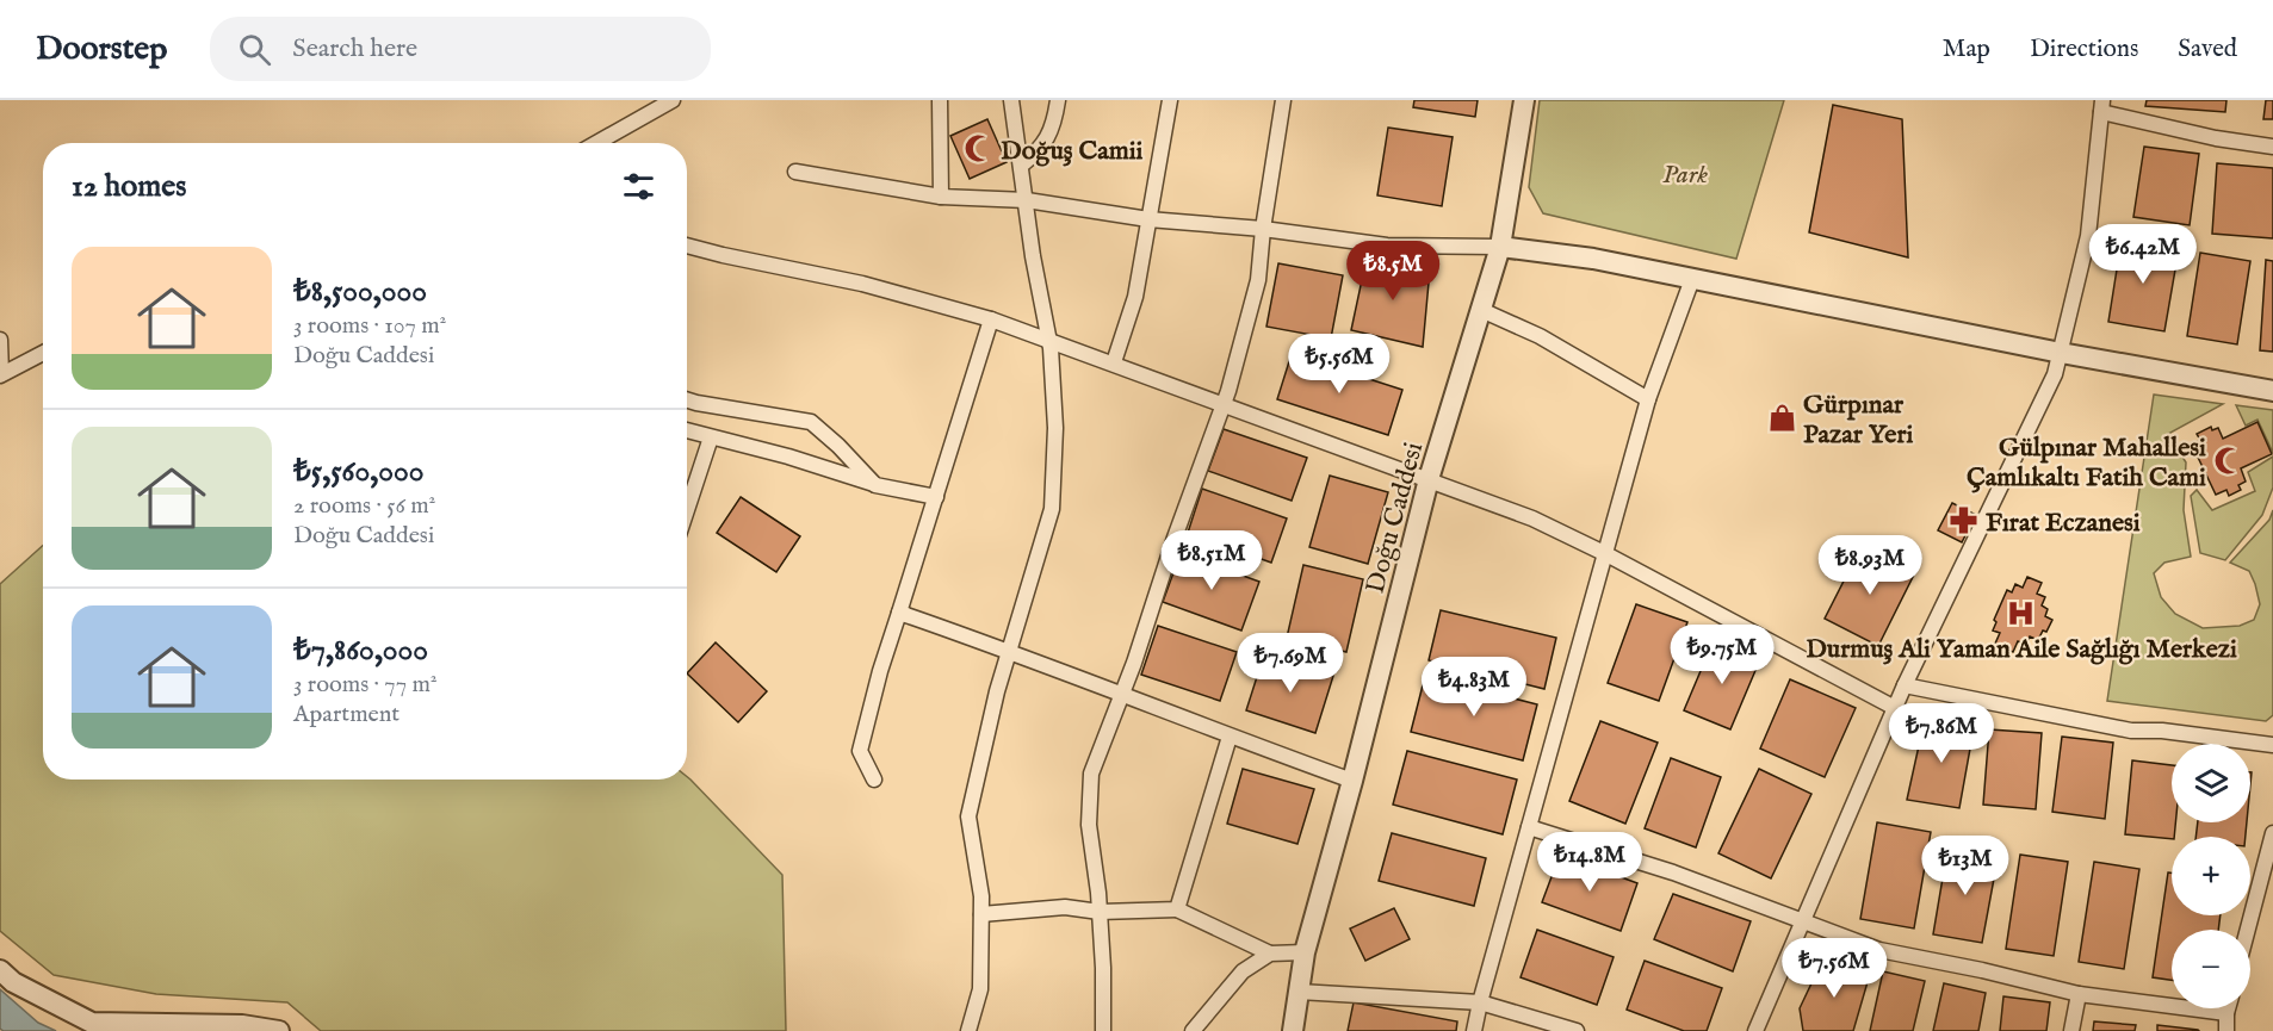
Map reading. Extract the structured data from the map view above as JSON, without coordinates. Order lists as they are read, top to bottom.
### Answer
{
  "streets": {
    "street": ["Doğu Caddesi"]
  },
  "parks": ["Park"],
  "places": {
    "mosque": ["Doğuş Camii", "Gülpınar Mahallesi Çamlıkaltı Fatih Cami"],
    "shop": ["Gürpınar Pazar Yeri"],
    "pharmacy": ["Fırat Eczanesi"],
    "hospital": ["Durmuş Ali Yaman Aile Sağlığı Merkezi"]
  },
  "page": {
    "header": "Doorstep",
    "search": "Search here",
    "nav": ["Map", "Directions", "Saved"],
    "heading": "12 homes",
    "price": [
      "₺6.42M",
      "₺8.5M",
      "₺5.56M",
      "₺8.51M",
      "₺8.93M",
      "₺9.75M",
      "₺7.69M",
      "₺4.83M",
      "₺7.86M",
      "₺14.8M",
      "₺13M",
      "₺7.56M"
    ],
    "list": [
      {
        "name": "₺8,500,000",
        "note": "3 rooms · 107 m² · Doğu Caddesi"
      },
      {
        "name": "₺5,560,000",
        "note": "2 rooms · 56 m² · Doğu Caddesi"
      },
      {
        "name": "₺7,860,000",
        "note": "3 rooms · 77 m² · Apartment"
      }
    ],
    "map_buttons": ["+", "−"]
  }
}
